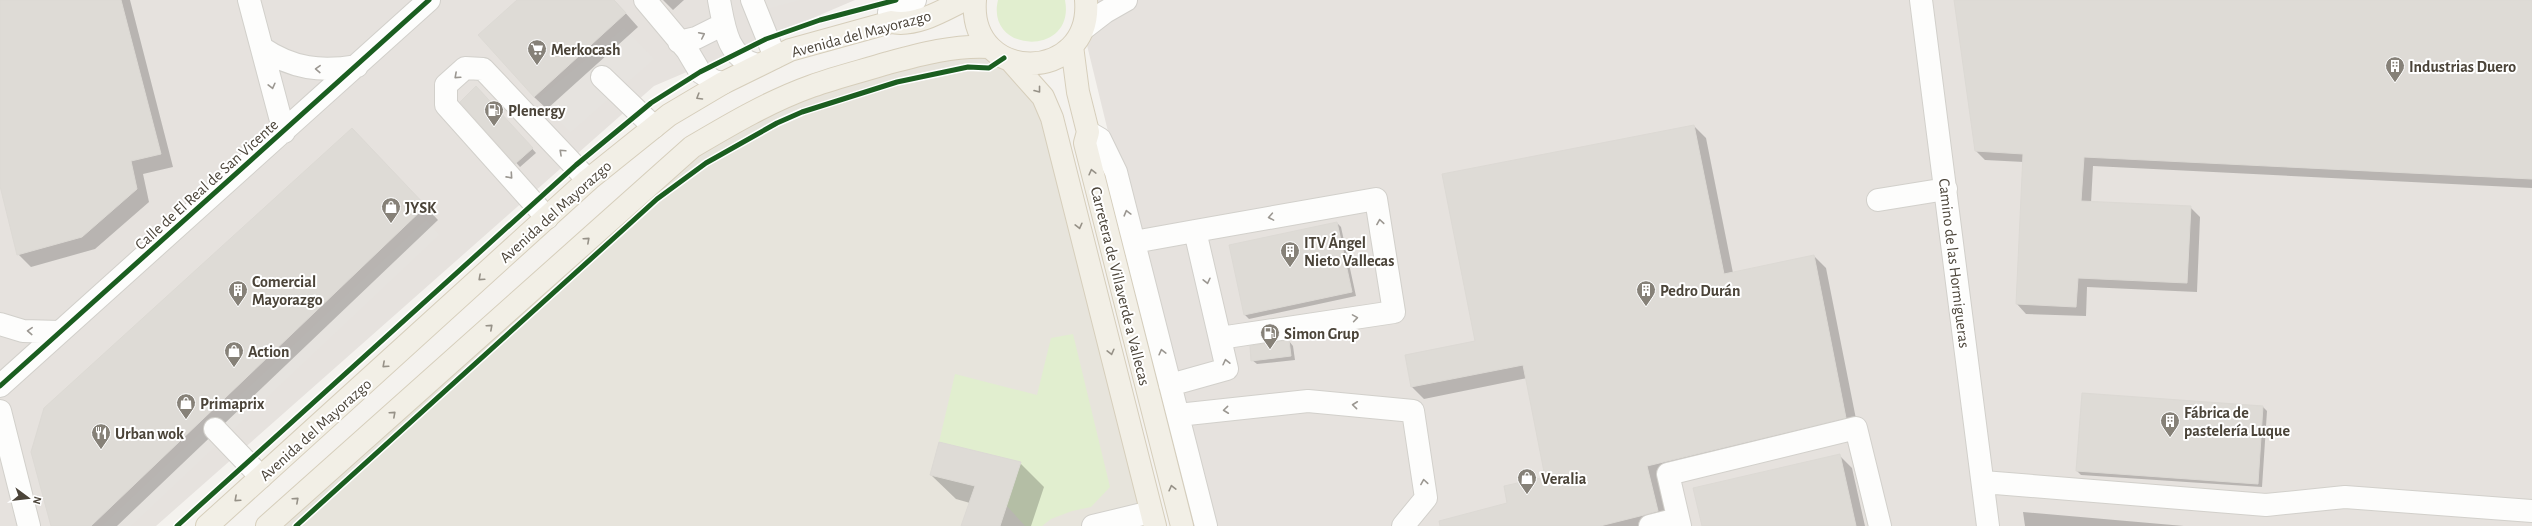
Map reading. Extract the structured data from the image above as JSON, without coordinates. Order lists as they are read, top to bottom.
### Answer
{
  "streets": {
    "main road": ["Avenida del Mayorazgo", "Carretera de Villaverde a Vallecas"],
    "street": ["Calle de El Real de San Vicente", "Camino de las Hormigueras"]
  },
  "places": {
    "supermarket": ["Merkocash"],
    "building": [
      "Industrias Duero",
      "ITV Ángel Nieto Vallecas",
      "Comercial Mayorazgo",
      "Pedro Durán",
      "Fábrica de pastelería Luque"
    ],
    "fuel station": ["Plenergy", "Simon Grup"],
    "shop": [
      "JYSK",
      "Action",
      "Primaprix",
      "Veralia"
    ],
    "restaurant": ["Urban wok"]
  },
  "north": "right"
}
